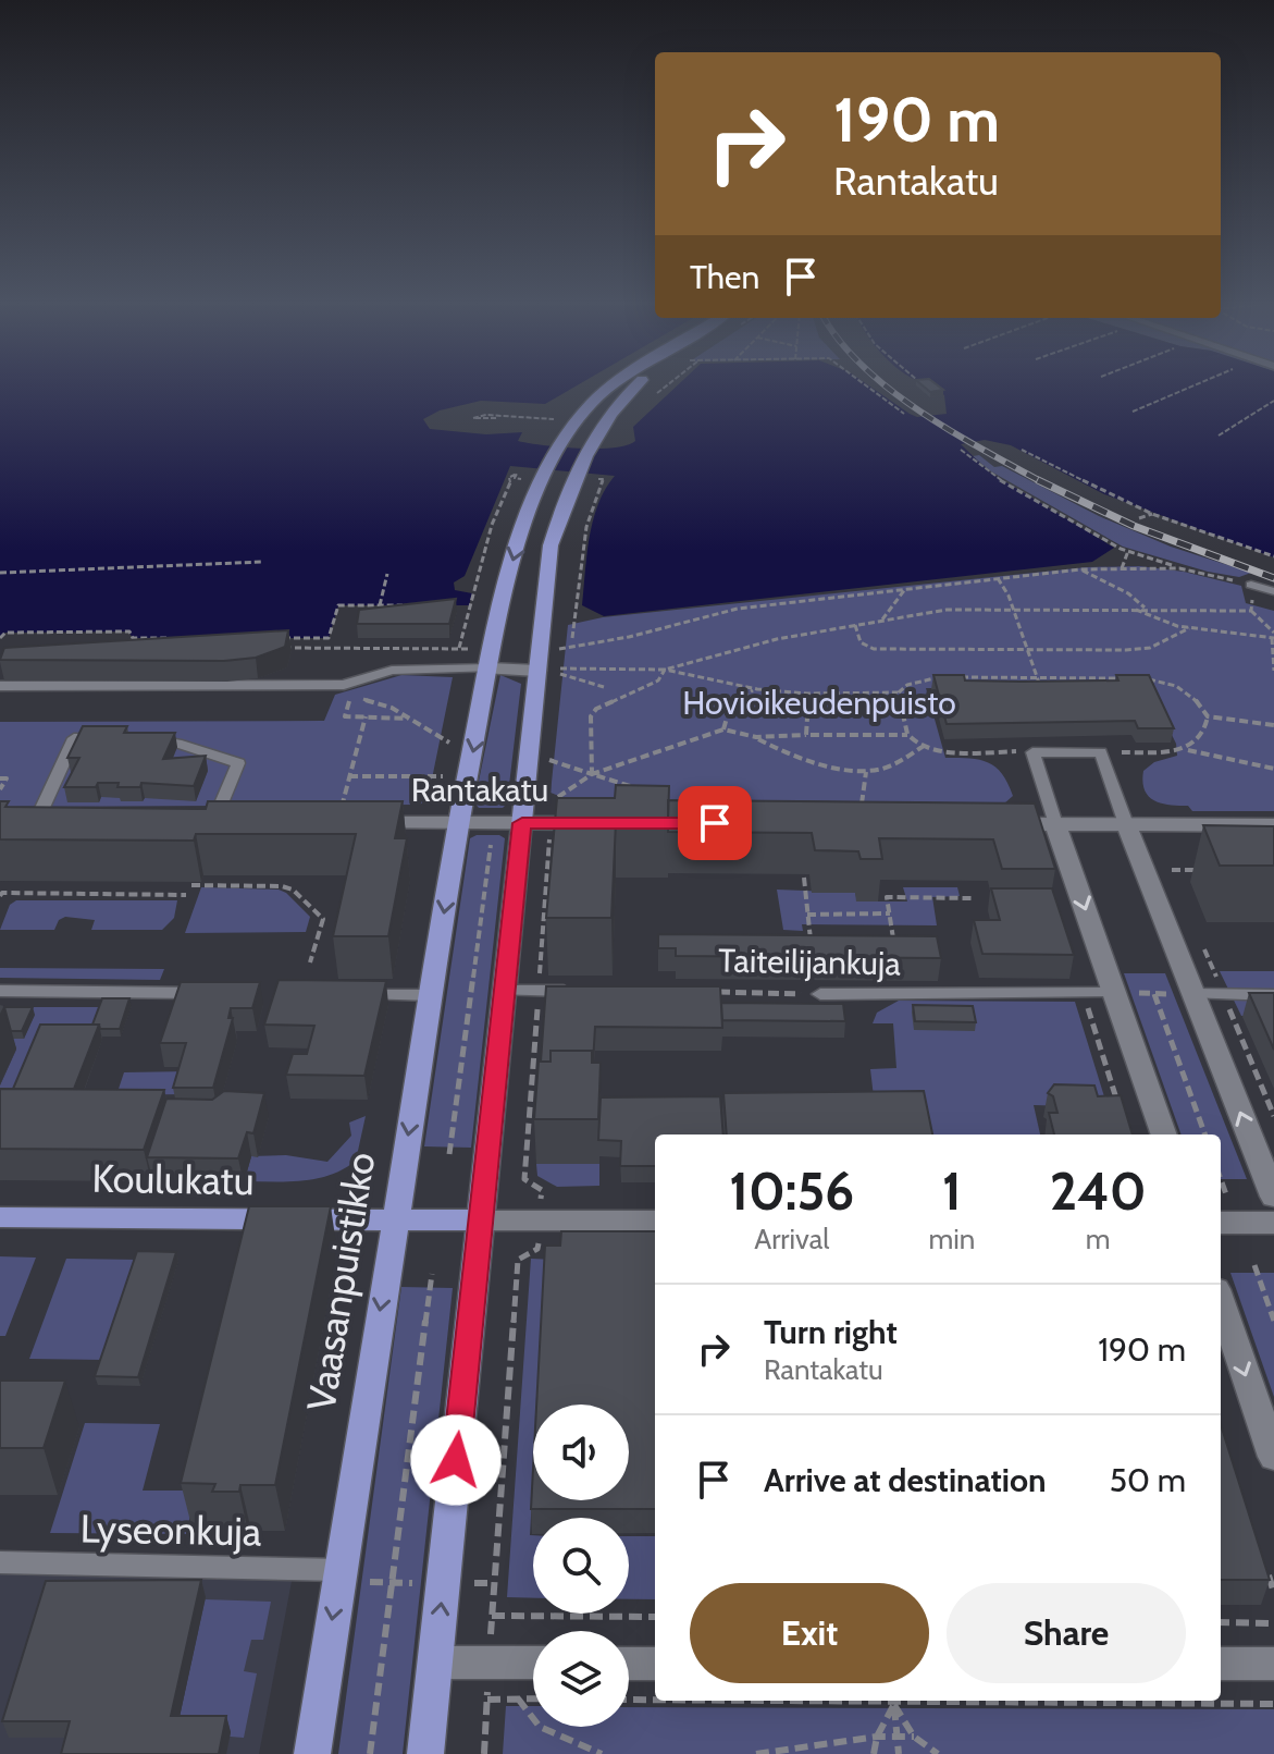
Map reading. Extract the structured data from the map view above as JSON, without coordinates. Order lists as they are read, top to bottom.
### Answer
{
  "streets": {
    "main road": ["Koulukatu", "Vaasanpuistikko"],
    "street": ["Rantakatu"],
    "lane": ["Taiteilijankuja", "Lyseonkuja"]
  },
  "crossings": [
    ["Rantakatu", "Vaasanpuistikko"],
    ["Koulukatu", "Vaasanpuistikko"],
    ["Vaasanpuistikko", "Lyseonkuja"]
  ],
  "parks": ["Hovioikeudenpuisto"],
  "page": {
    "turn": ["190 m", "Rantakatu"],
    "then": "Then",
    "eta": [
      "10:56",
      "Arrival",
      "1",
      "min",
      "240",
      "m"
    ],
    "list": [
      {
        "name": "Turn right",
        "note": "Rantakatu",
        "value": "190 m"
      },
      {
        "name": "Arrive at destination",
        "value": "50 m"
      }
    ],
    "buttons": ["Exit", "Share"]
  }
}
